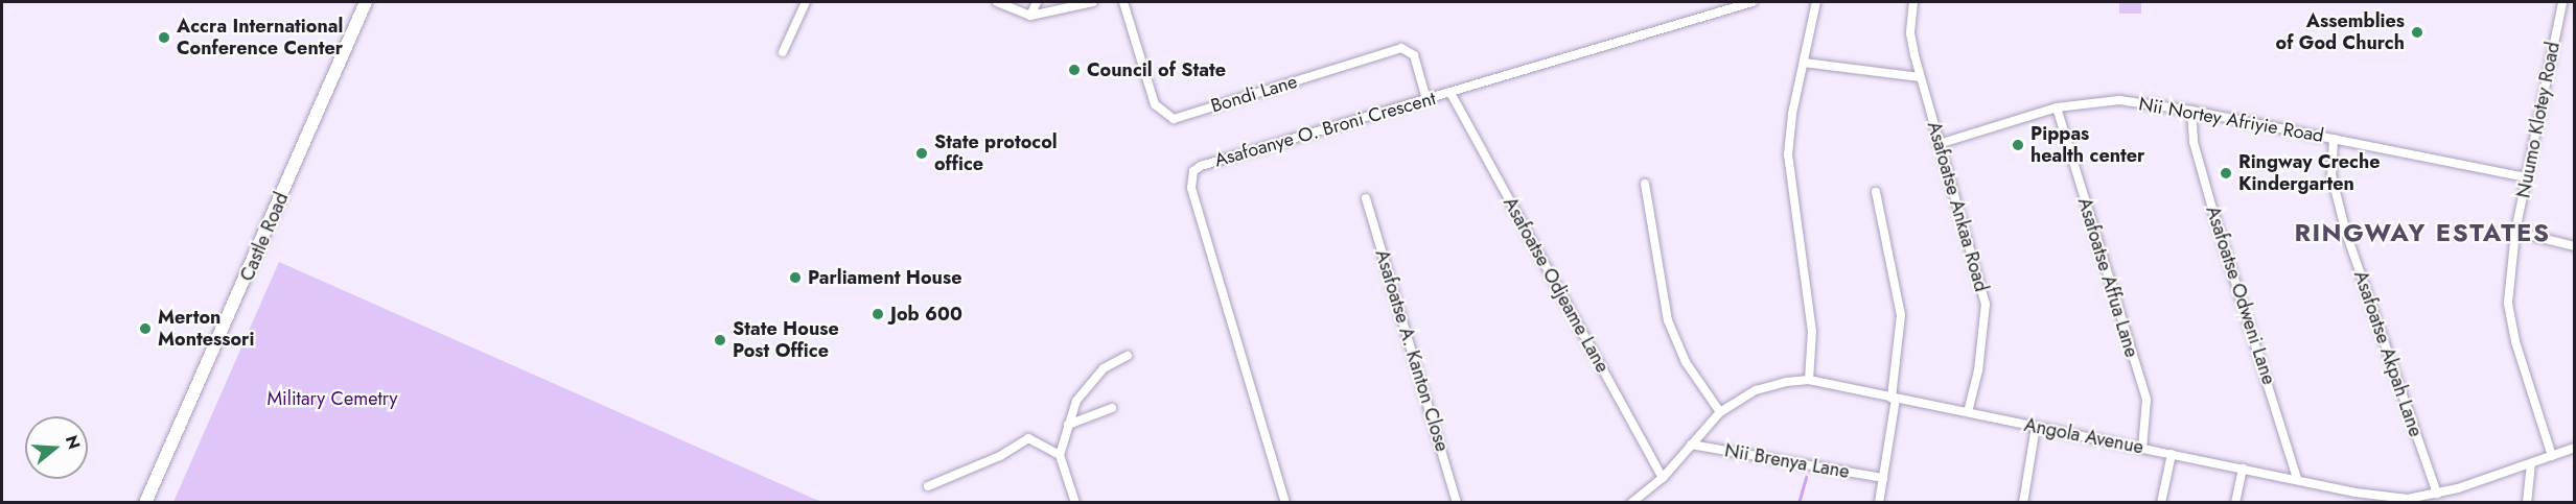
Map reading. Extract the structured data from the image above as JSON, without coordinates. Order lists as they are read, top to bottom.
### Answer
{
  "streets": {
    "main road": ["Castle Road"],
    "street": [
      "Bondi Lane",
      "Nii Nortey Afriyie Road",
      "Nuumo Klotey Road",
      "Asafoanye O. Broni Crescent",
      "Asafoatse Ankaa Road",
      "Asafoatse Affua Lane",
      "Asafoatse Odjeame Lane",
      "Asafoatse Odweni Lane",
      "Asafoatse A. Kanton Close",
      "Asafoatse Akpah Lane",
      "Angola Avenue",
      "Nii Brenya Lane"
    ]
  },
  "crossings": [
    ["Bondi Lane", "Asafoanye O. Broni Crescent"],
    ["Nii Nortey Afriyie Road", "Nuumo Klotey Road"],
    ["Nii Nortey Afriyie Road", "Asafoatse Ankaa Road"],
    ["Nii Nortey Afriyie Road", "Asafoatse Affua Lane"],
    ["Nii Nortey Afriyie Road", "Asafoatse Odweni Lane"],
    ["Nii Nortey Afriyie Road", "Asafoatse Akpah Lane"],
    ["Nuumo Klotey Road", "Angola Avenue"],
    ["Asafoanye O. Broni Crescent", "Asafoatse Odjeame Lane"],
    ["Asafoatse Ankaa Road", "Angola Avenue"],
    ["Asafoatse Affua Lane", "Angola Avenue"],
    ["Asafoatse Odjeame Lane", "Angola Avenue"],
    ["Asafoatse Odweni Lane", "Angola Avenue"],
    ["Asafoatse Akpah Lane", "Angola Avenue"],
    ["Angola Avenue", "Nii Brenya Lane"]
  ],
  "districts": ["RINGWAY ESTATES"],
  "parks": ["Military Cemetry"],
  "places": [
    "Assemblies of God Church",
    "Accra International Conference Center",
    "Council of State",
    "Pippas health center",
    "State protocol office",
    "Ringway Creche Kindergarten",
    "Parliament House",
    "Job 600",
    "Merton Montessori",
    "State House Post Office"
  ],
  "north": "right"
}
